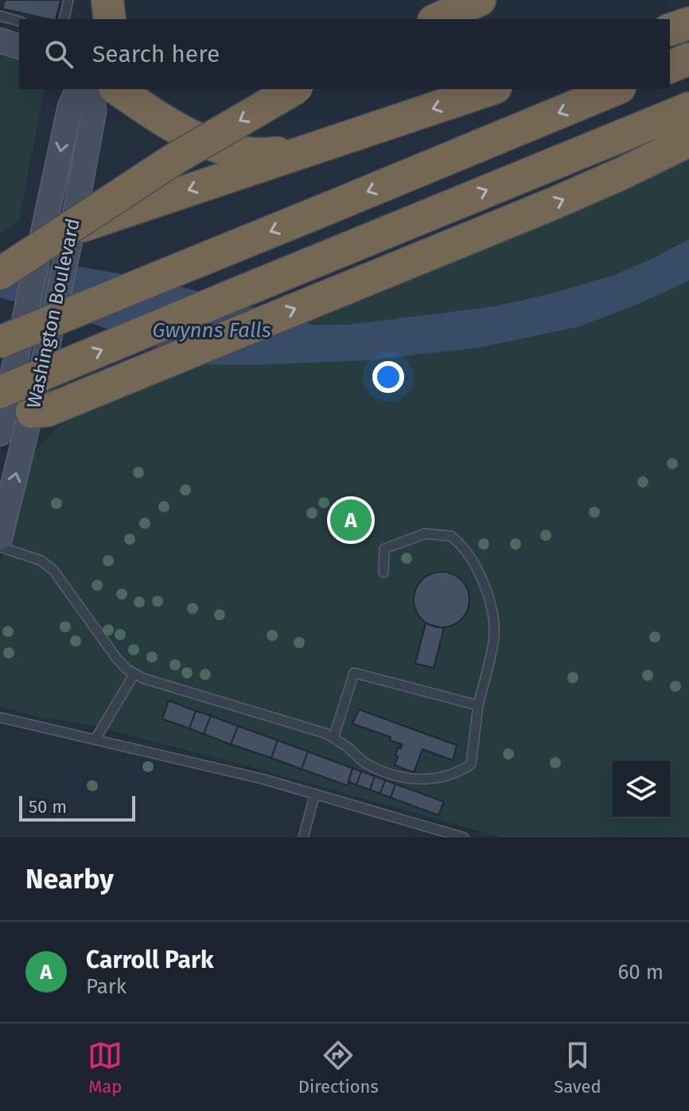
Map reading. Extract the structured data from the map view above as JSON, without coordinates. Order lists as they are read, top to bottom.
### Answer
{
  "streets": {
    "main road": ["Washington Boulevard"]
  },
  "water": ["Gwynns Falls"],
  "scale_bar": "50 m",
  "page": {
    "search": "Search here",
    "pins": "A",
    "scale": "50 m",
    "heading": "Nearby",
    "list": [
      {
        "mark": "A",
        "name": "Carroll Park",
        "note": "Park",
        "value": "60 m"
      }
    ],
    "nav": ["Map", "Directions", "Saved"]
  }
}
